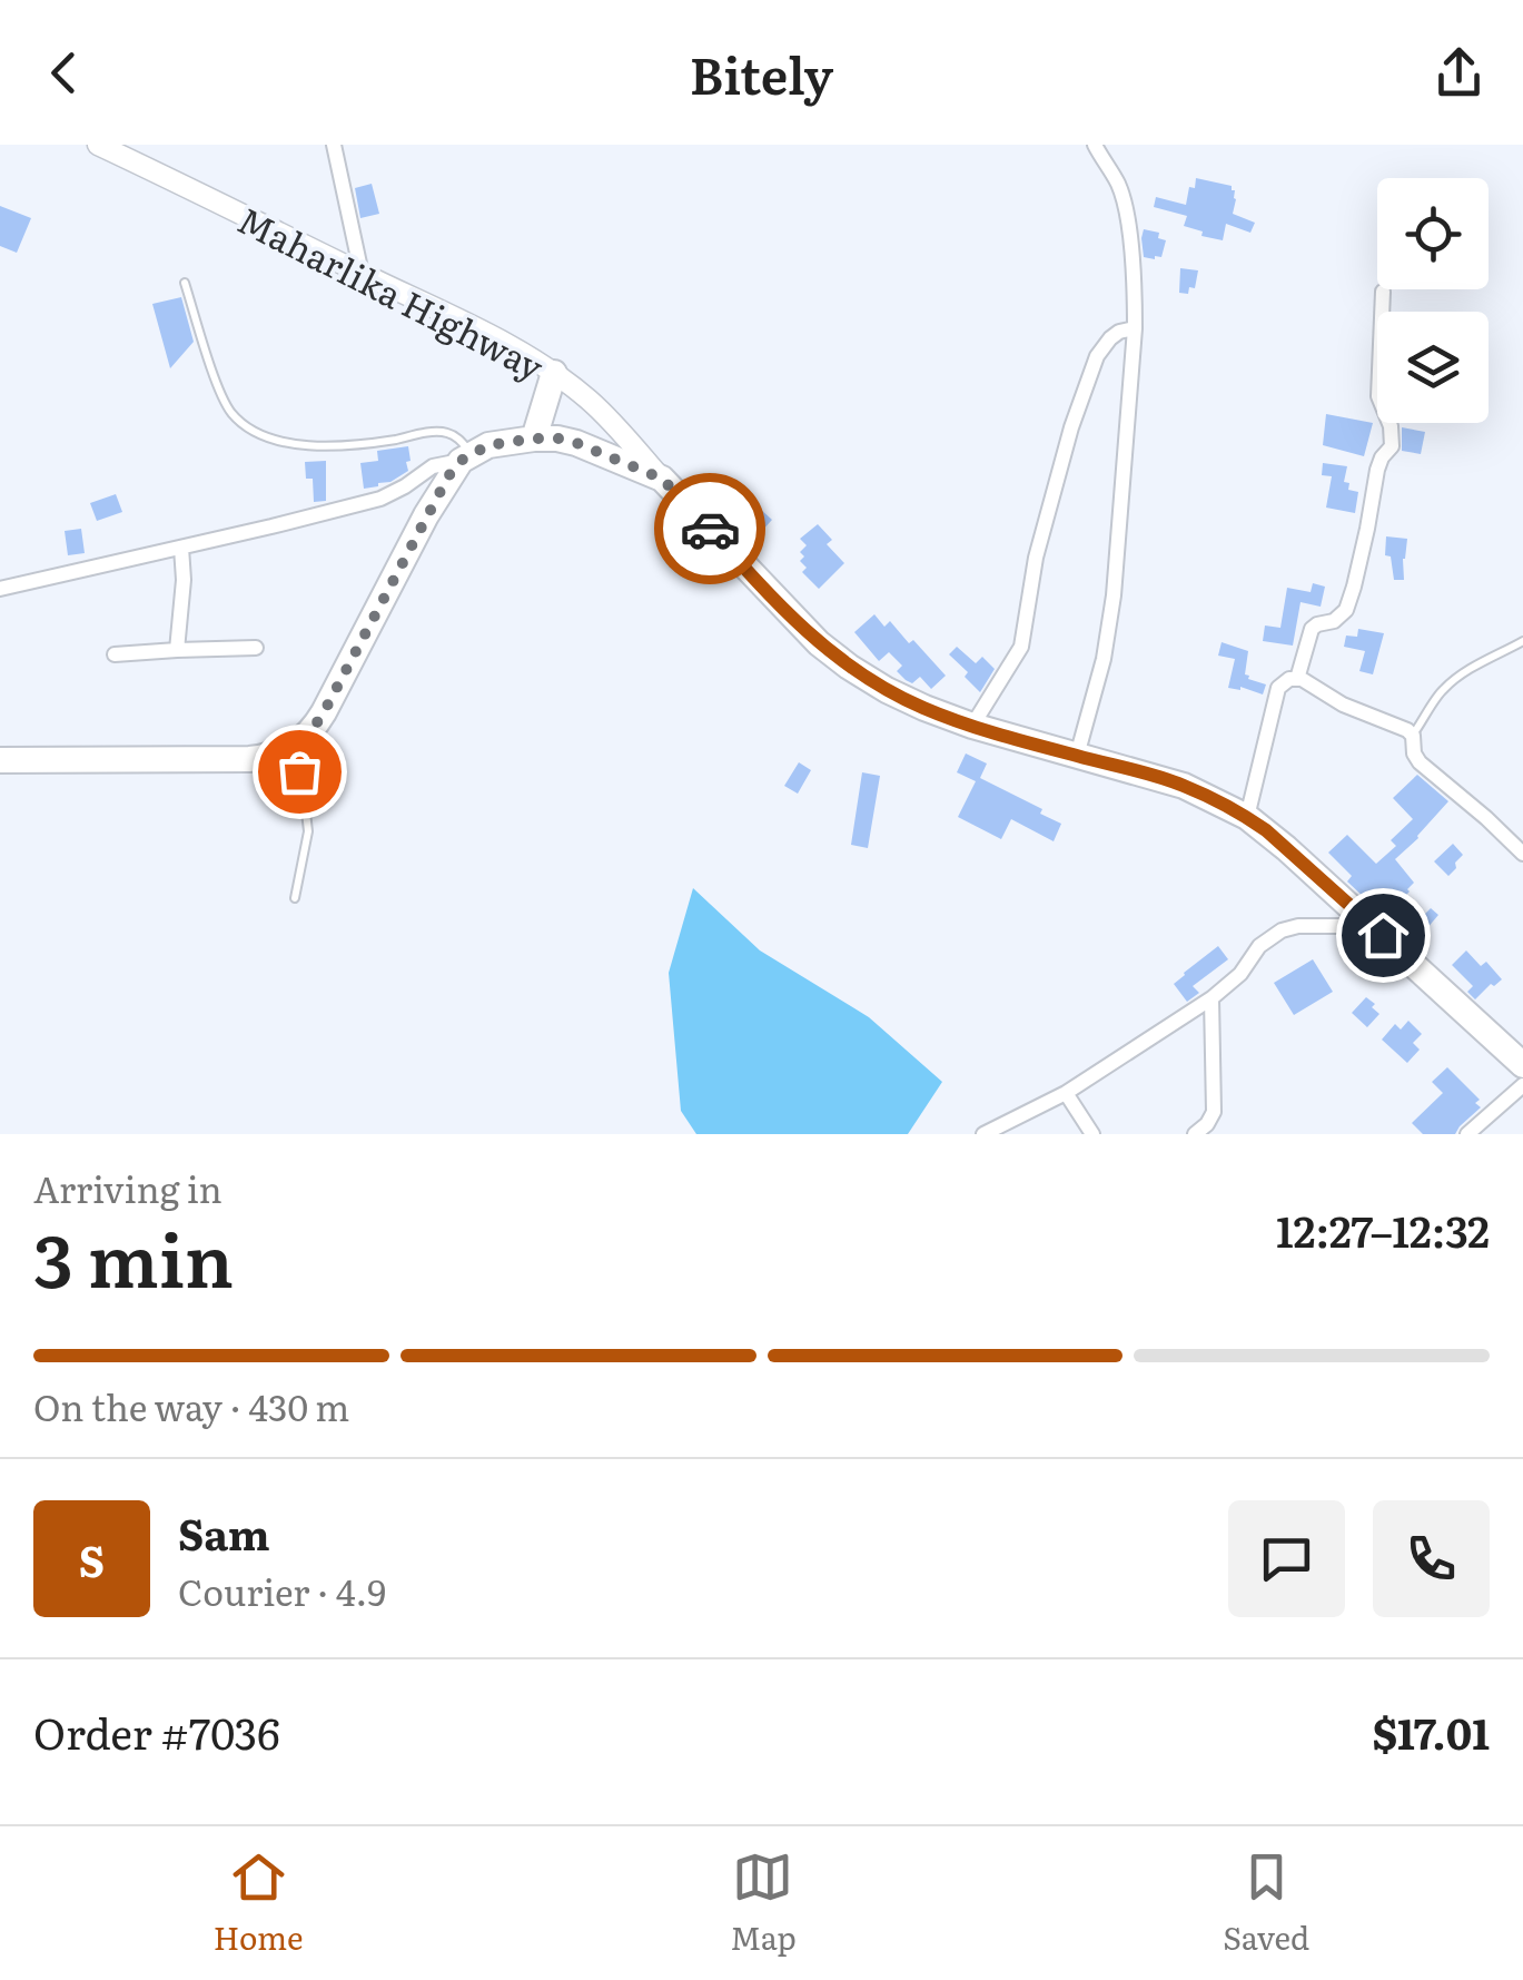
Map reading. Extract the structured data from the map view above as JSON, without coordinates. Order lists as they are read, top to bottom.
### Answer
{
  "streets": {
    "highway": ["Maharlika Highway"]
  },
  "page": {
    "header": "Bitely",
    "heading": ["3 min", "Arriving in", "12:27–12:32"],
    "panel": [
      "Sam",
      "Courier · 4.9",
      "Order #7036",
      "$17.01"
    ],
    "bar": "On the way · 430 m",
    "round": "S",
    "tabs": ["Home", "Map", "Saved"]
  }
}
